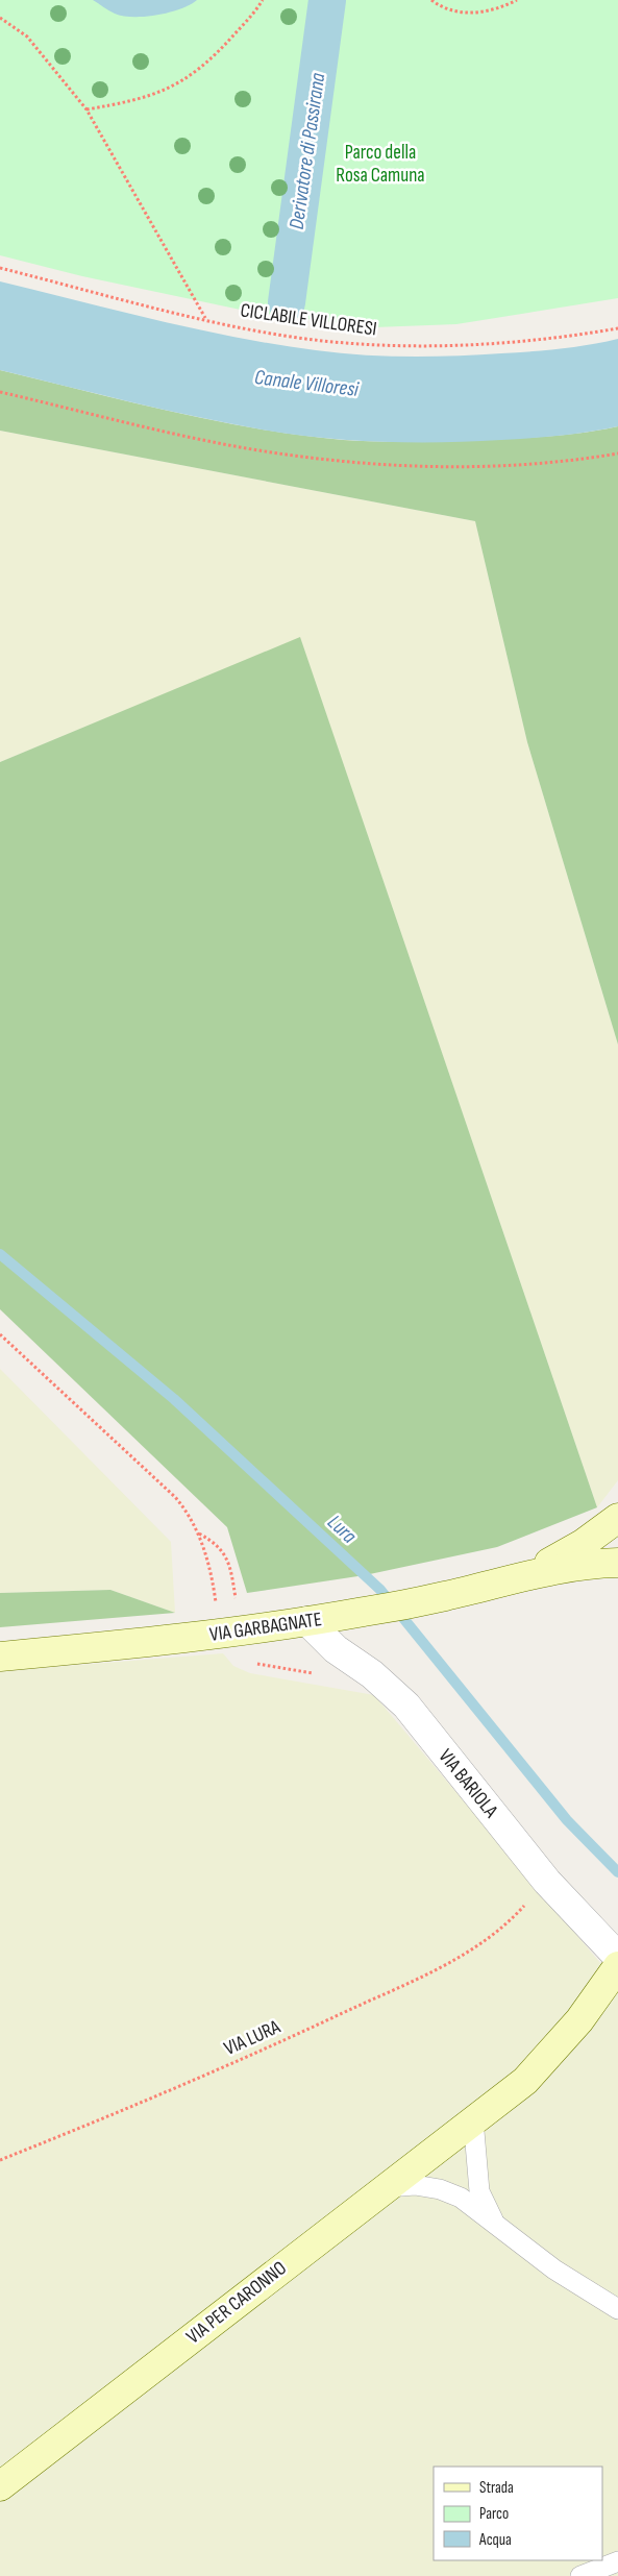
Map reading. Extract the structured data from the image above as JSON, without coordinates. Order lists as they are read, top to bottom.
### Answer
{
  "streets": {
    "main road": ["VIA GARBAGNATE", "VIA PER CARONNO"],
    "street": ["VIA BARIOLA"],
    "path": ["CICLABILE VILLORESI", "VIA LURA"]
  },
  "crossings": [
    ["VIA GARBAGNATE", "VIA BARIOLA"],
    ["VIA BARIOLA", "VIA PER CARONNO"]
  ],
  "water": ["Derivatore di Passirana", "Canale Villoresi", "Lura"],
  "parks": ["Parco della Rosa Camuna"],
  "legend": ["Strada", "Parco", "Acqua"]
}
